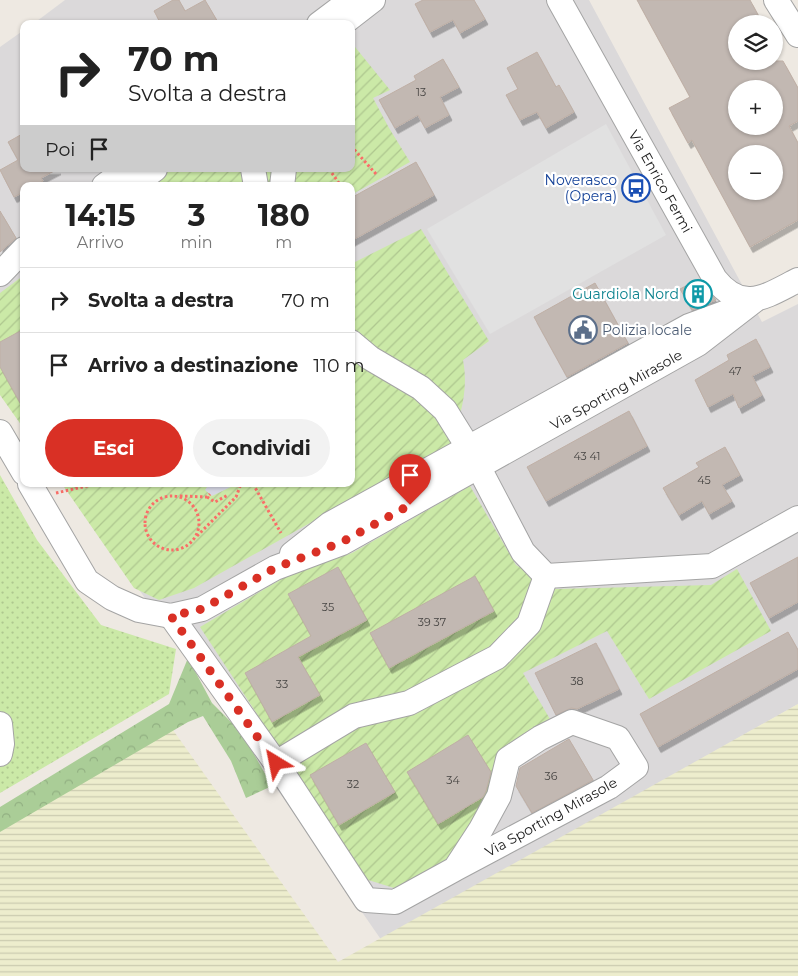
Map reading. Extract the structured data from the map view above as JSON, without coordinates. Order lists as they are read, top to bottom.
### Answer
{
  "streets": {
    "street": ["Via Enrico Fermi", "Via Sporting Mirasole"]
  },
  "crossings": [
    ["Via Enrico Fermi", "Via Sporting Mirasole"]
  ],
  "places": {
    "bus stop": ["Noverasco (Opera)"],
    "building": ["Guardiola Nord"],
    "public building": ["Polizia locale"]
  },
  "house_numbers": [
    "13",
    "47",
    "43 41",
    "45",
    "35",
    "39 37",
    "38",
    "33",
    "36",
    "34",
    "32"
  ],
  "page": {
    "map_buttons": ["+", "−"],
    "turn": ["70 m", "Svolta a destra"],
    "then": "Poi",
    "eta": [
      "14:15",
      "Arrivo",
      "3",
      "min",
      "180",
      "m"
    ],
    "list": [
      {
        "name": "Svolta a destra",
        "value": "70 m"
      },
      {
        "name": "Arrivo a destinazione",
        "value": "110 m"
      }
    ],
    "buttons": ["Esci", "Condividi"]
  }
}
